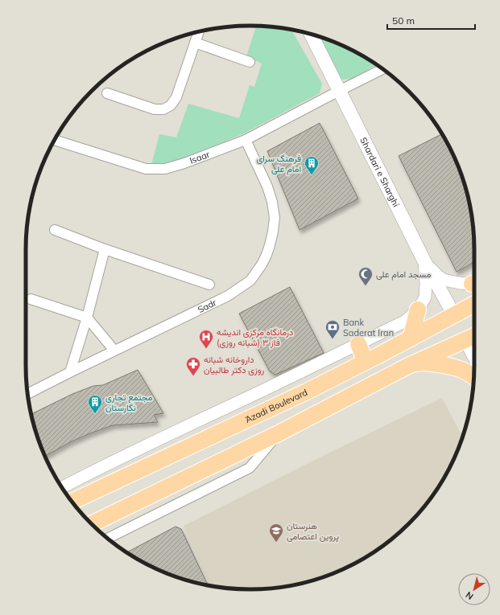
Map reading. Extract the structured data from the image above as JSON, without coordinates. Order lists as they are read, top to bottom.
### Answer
{
  "streets": {
    "main road": ["Shardari e Sharghi", "َAzadi Boulevard"],
    "street": ["Isaar", "Sadr"]
  },
  "crossings": [
    ["Isaar", "Shardari e Sharghi"],
    ["Isaar", "Sadr"],
    ["Shardari e Sharghi", "َAzadi Boulevard"]
  ],
  "places": {
    "building": ["فرهنگ سرای امام علی", "مجتمع تجاری نگارستان"],
    "mosque": ["مسجد امام علی"],
    "bank": ["Bank Saderat Iran"],
    "hospital": ["درمانگاه مرکزی اندیشه فاز ۳ (شبانه روزی)"],
    "pharmacy": ["داروخانه شبانه روزی دکتر طالبیان"],
    "school or university": ["هنرستان پروین اعتصامی"]
  },
  "scale_bar": "50 m",
  "north": "bottom left"
}
